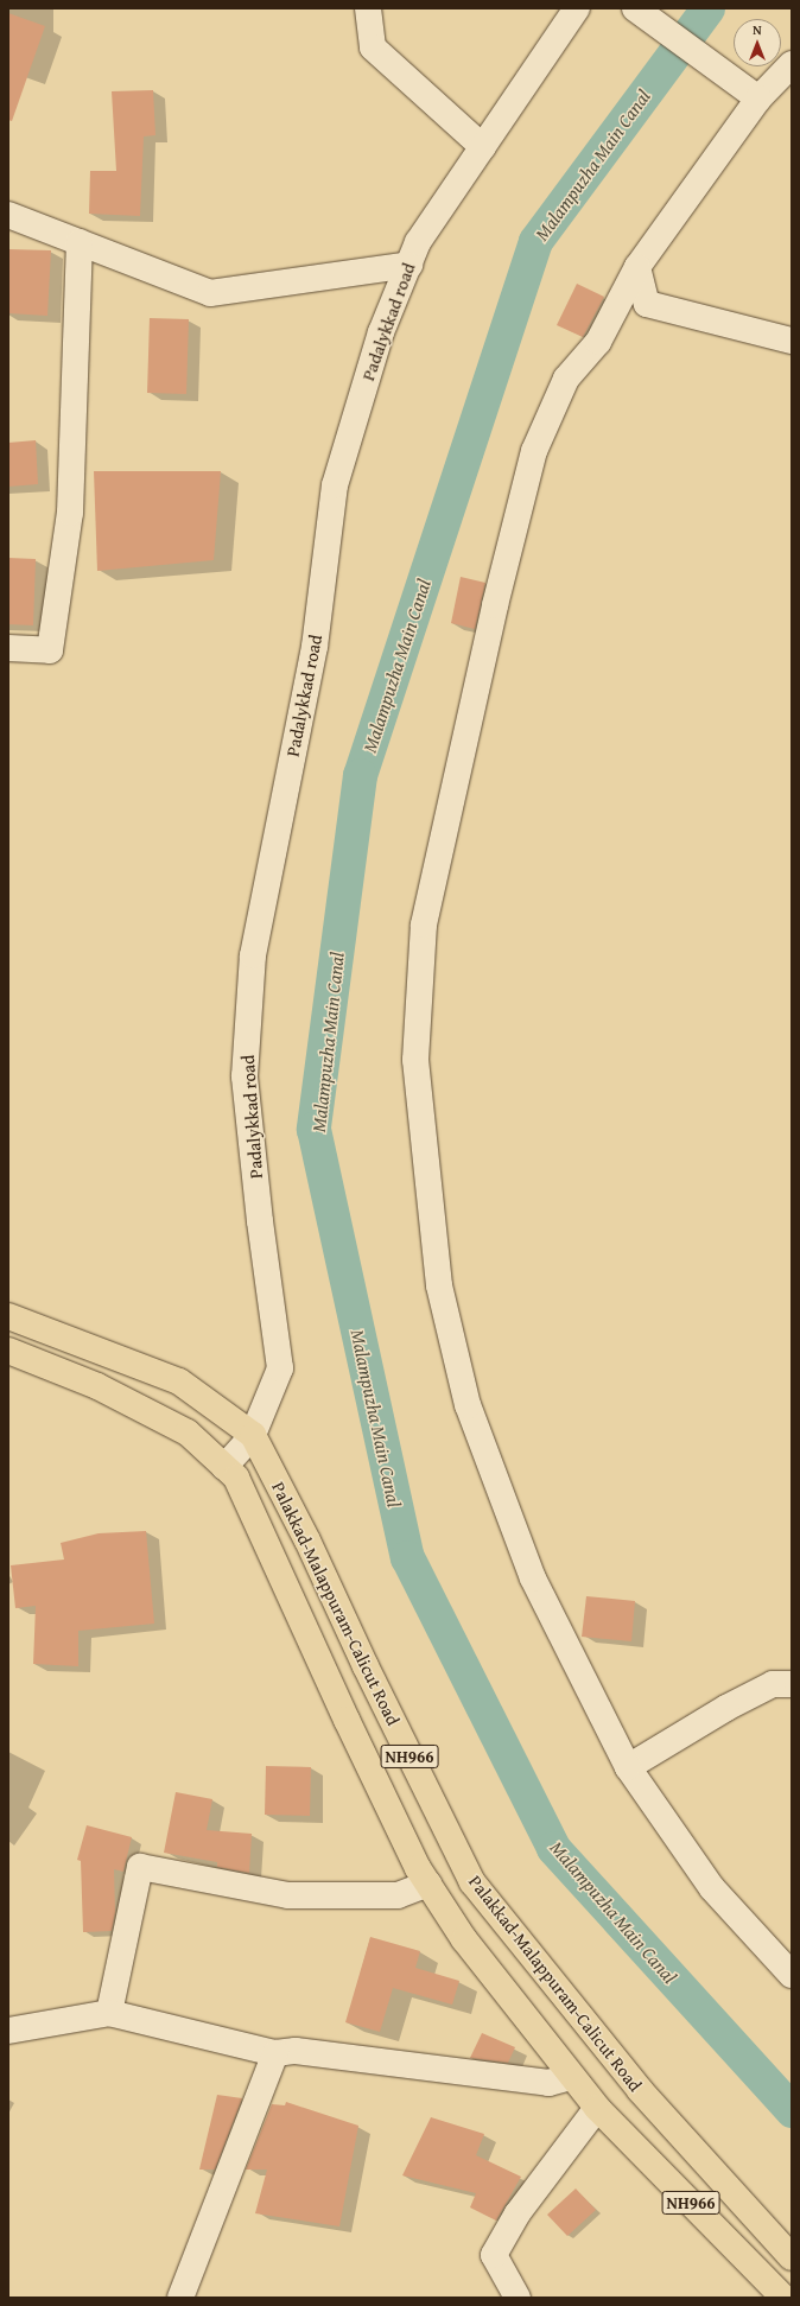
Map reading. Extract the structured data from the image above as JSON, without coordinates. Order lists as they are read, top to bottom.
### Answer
{
  "streets": {
    "highway": ["Palakkad-Malappuram-Calicut Road", "NH966"],
    "street": ["Padalykkad road"]
  },
  "crossings": [
    ["Padalykkad road", "Palakkad-Malappuram-Calicut Road"]
  ],
  "water": ["Malampuzha Main Canal"],
  "north": "top"
}
